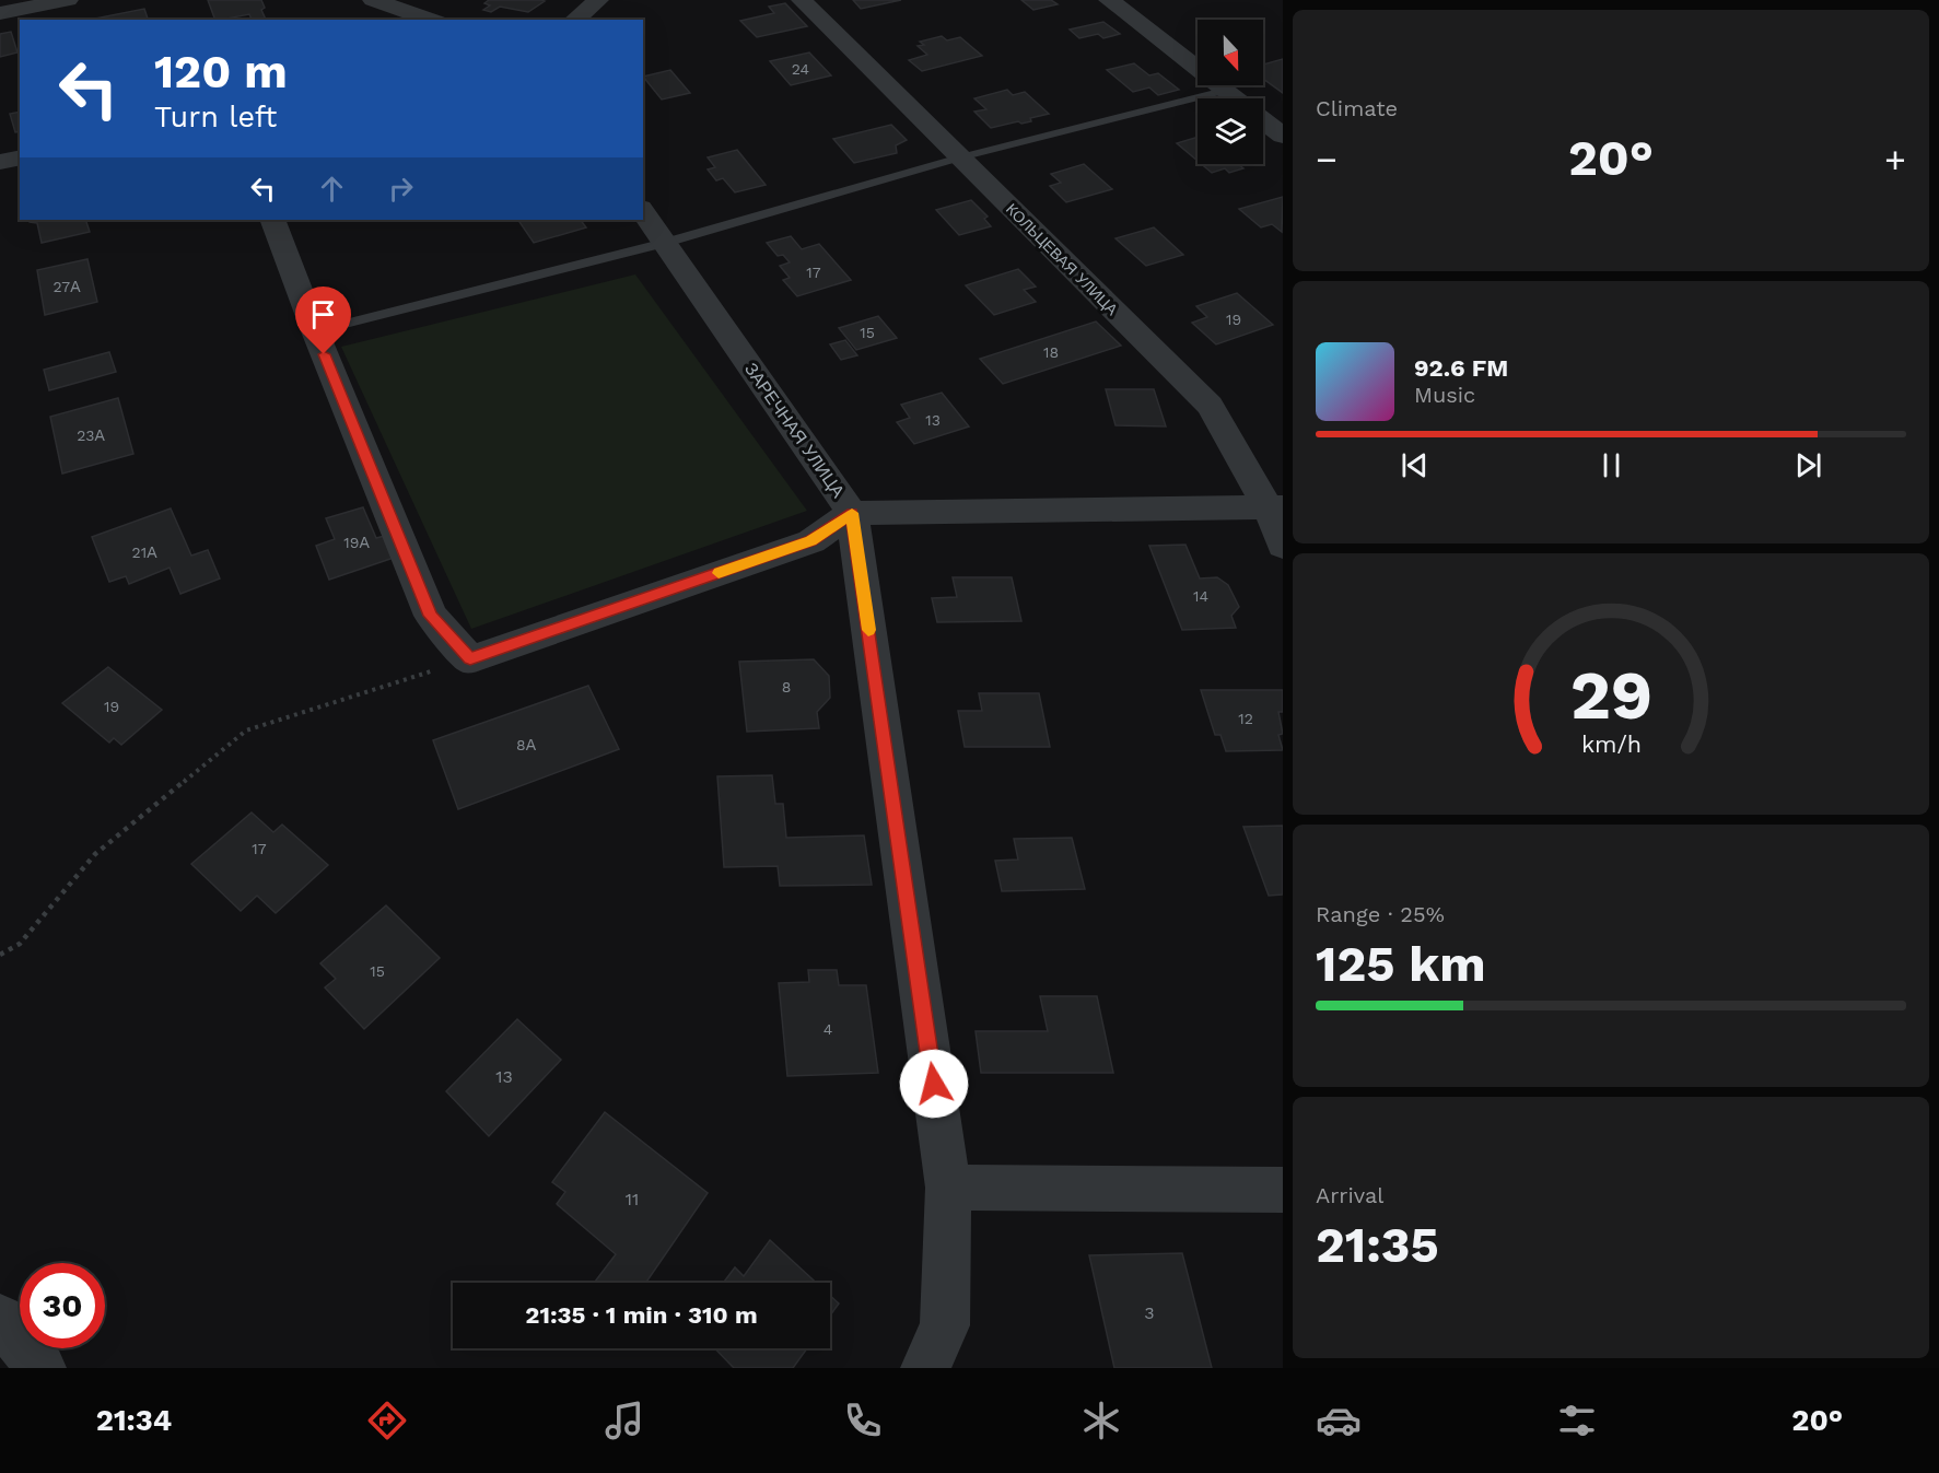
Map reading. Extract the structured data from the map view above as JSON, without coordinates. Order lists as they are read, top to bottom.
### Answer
{
  "streets": {
    "street": ["КОЛЬЦЕВАЯ УЛИЦА", "ЗАРЕЧНАЯ УЛИЦА"]
  },
  "house_numbers": [
    "24",
    "17",
    "27А",
    "19",
    "15",
    "18",
    "13",
    "23А",
    "19А",
    "21А",
    "14",
    "8",
    "19",
    "12",
    "8А",
    "17",
    "15",
    "4",
    "13",
    "11",
    "3"
  ],
  "north": "bottom",
  "page": {
    "tile": [
      "Climate",
      ["Range · 25%", "125 km"],
      ["Arrival", "21:35"]
    ],
    "turn": ["120 m", "Turn left"],
    "heat": ["−", "20°", "+"],
    "song": ["92.6 FM", "Music"],
    "limit": "30",
    "trip": "21:35 · 1 min · 310 m",
    "tabs": ["21:34", "20°"],
    "gauge": ["29", "km/h"]
  }
}
